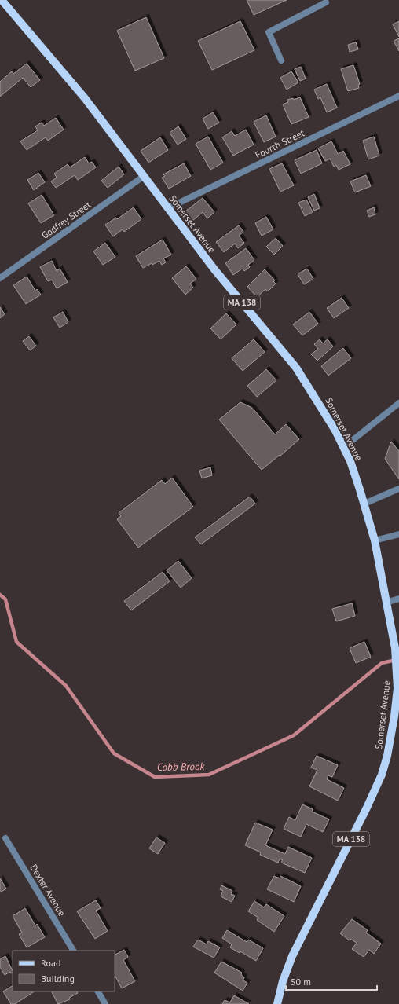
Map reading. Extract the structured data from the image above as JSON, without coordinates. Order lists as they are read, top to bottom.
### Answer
{
  "streets": {
    "main road": ["Somerset Avenue", "MA 138"],
    "street": ["Fourth Street", "Godfrey Street", "Dexter Avenue"]
  },
  "crossings": [
    ["Fourth Street", "Somerset Avenue"],
    ["Godfrey Street", "Somerset Avenue"]
  ],
  "water": ["Cobb Brook"],
  "legend": ["Road", "Building"],
  "scale_bar": "50 m"
}
